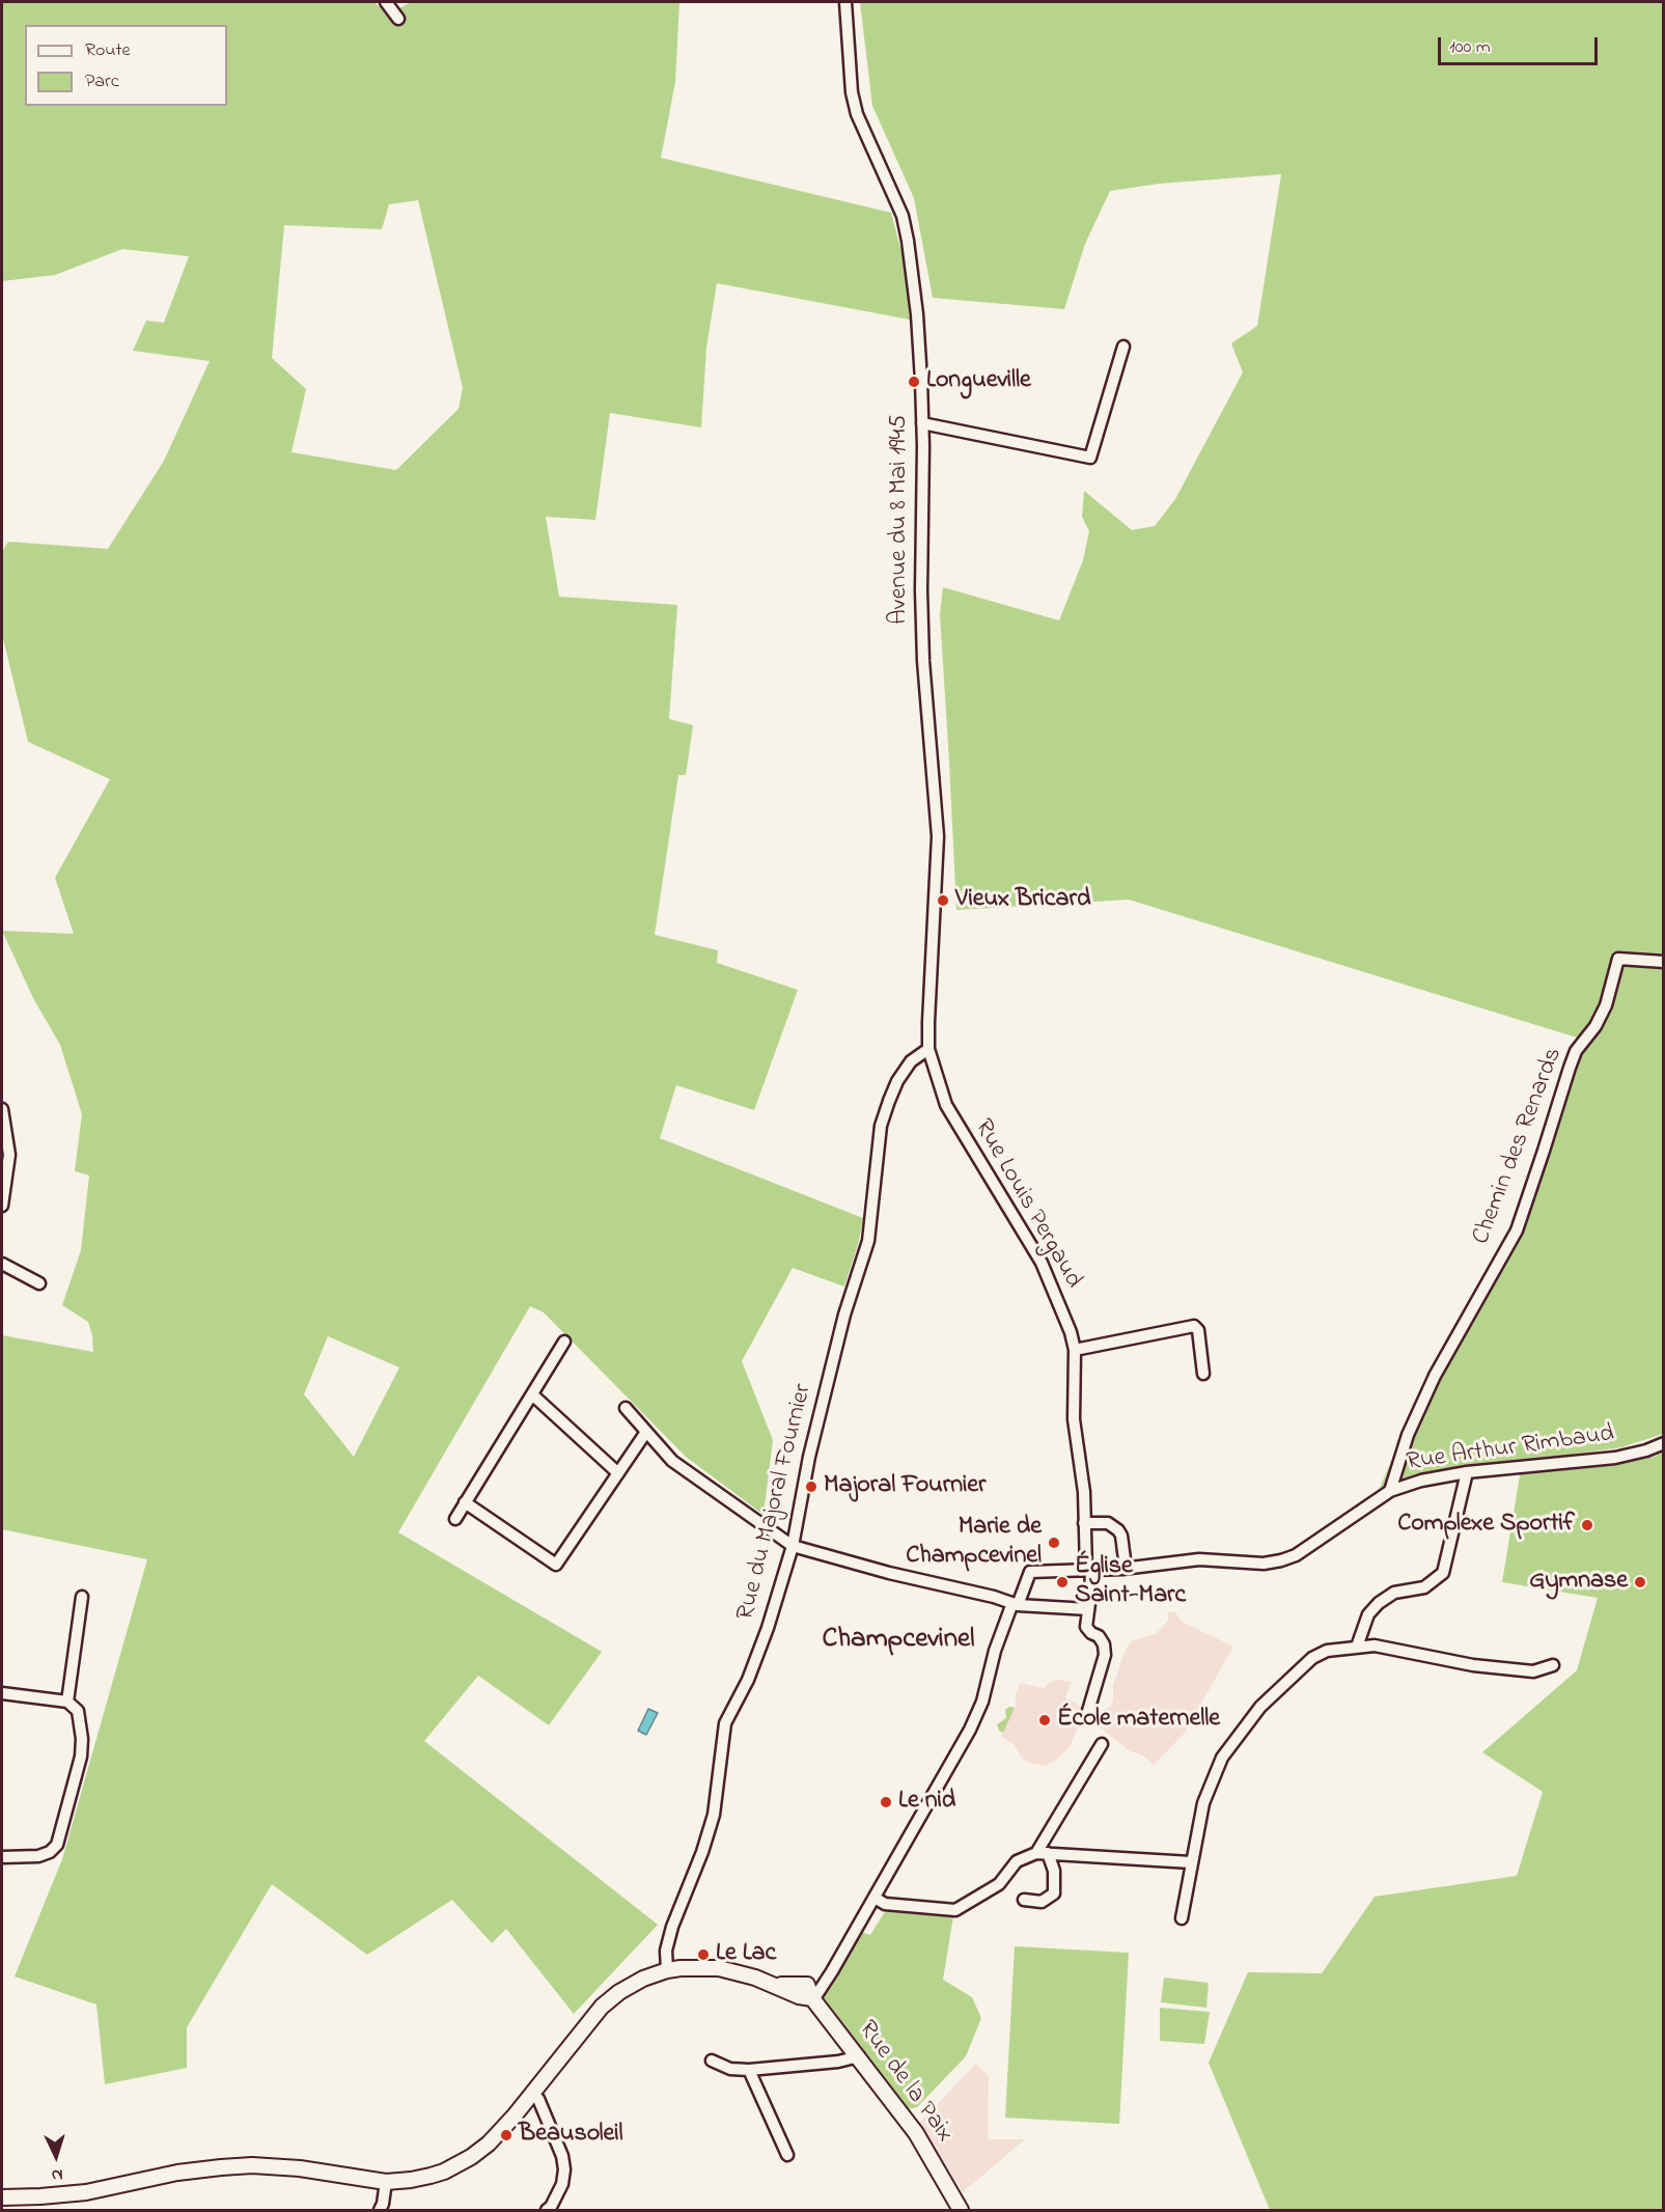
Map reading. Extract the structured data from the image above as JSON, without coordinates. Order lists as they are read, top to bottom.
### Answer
{
  "streets": {
    "main road": ["Rue de la Paix"],
    "street": [
      "Avenue du 8 Mai 1945",
      "Chemin des Renards",
      "Rue Louis Pergaud",
      "Rue Arthur Rimbaud",
      "Rue du Majoral Fournier"
    ]
  },
  "crossings": [
    ["Avenue du 8 Mai 1945", "Rue Louis Pergaud"],
    ["Avenue du 8 Mai 1945", "Rue du Majoral Fournier"],
    ["Chemin des Renards", "Rue Arthur Rimbaud"],
    ["Rue Louis Pergaud", "Rue Arthur Rimbaud"],
    ["Rue Louis Pergaud", "Rue du Majoral Fournier"]
  ],
  "districts": ["Champcevinel"],
  "places": [
    "Longueville",
    "Vieux Bricard",
    "Majoral Fournier",
    "Complexe Sportif",
    "Marie de Champcevinel",
    "Église Saint-Marc",
    "Gymnase",
    "École maternelle",
    "Le nid",
    "Le Lac",
    "Beausoleil"
  ],
  "legend": ["Route", "Parc"],
  "scale_bar": "100 m",
  "north": "bottom"
}
